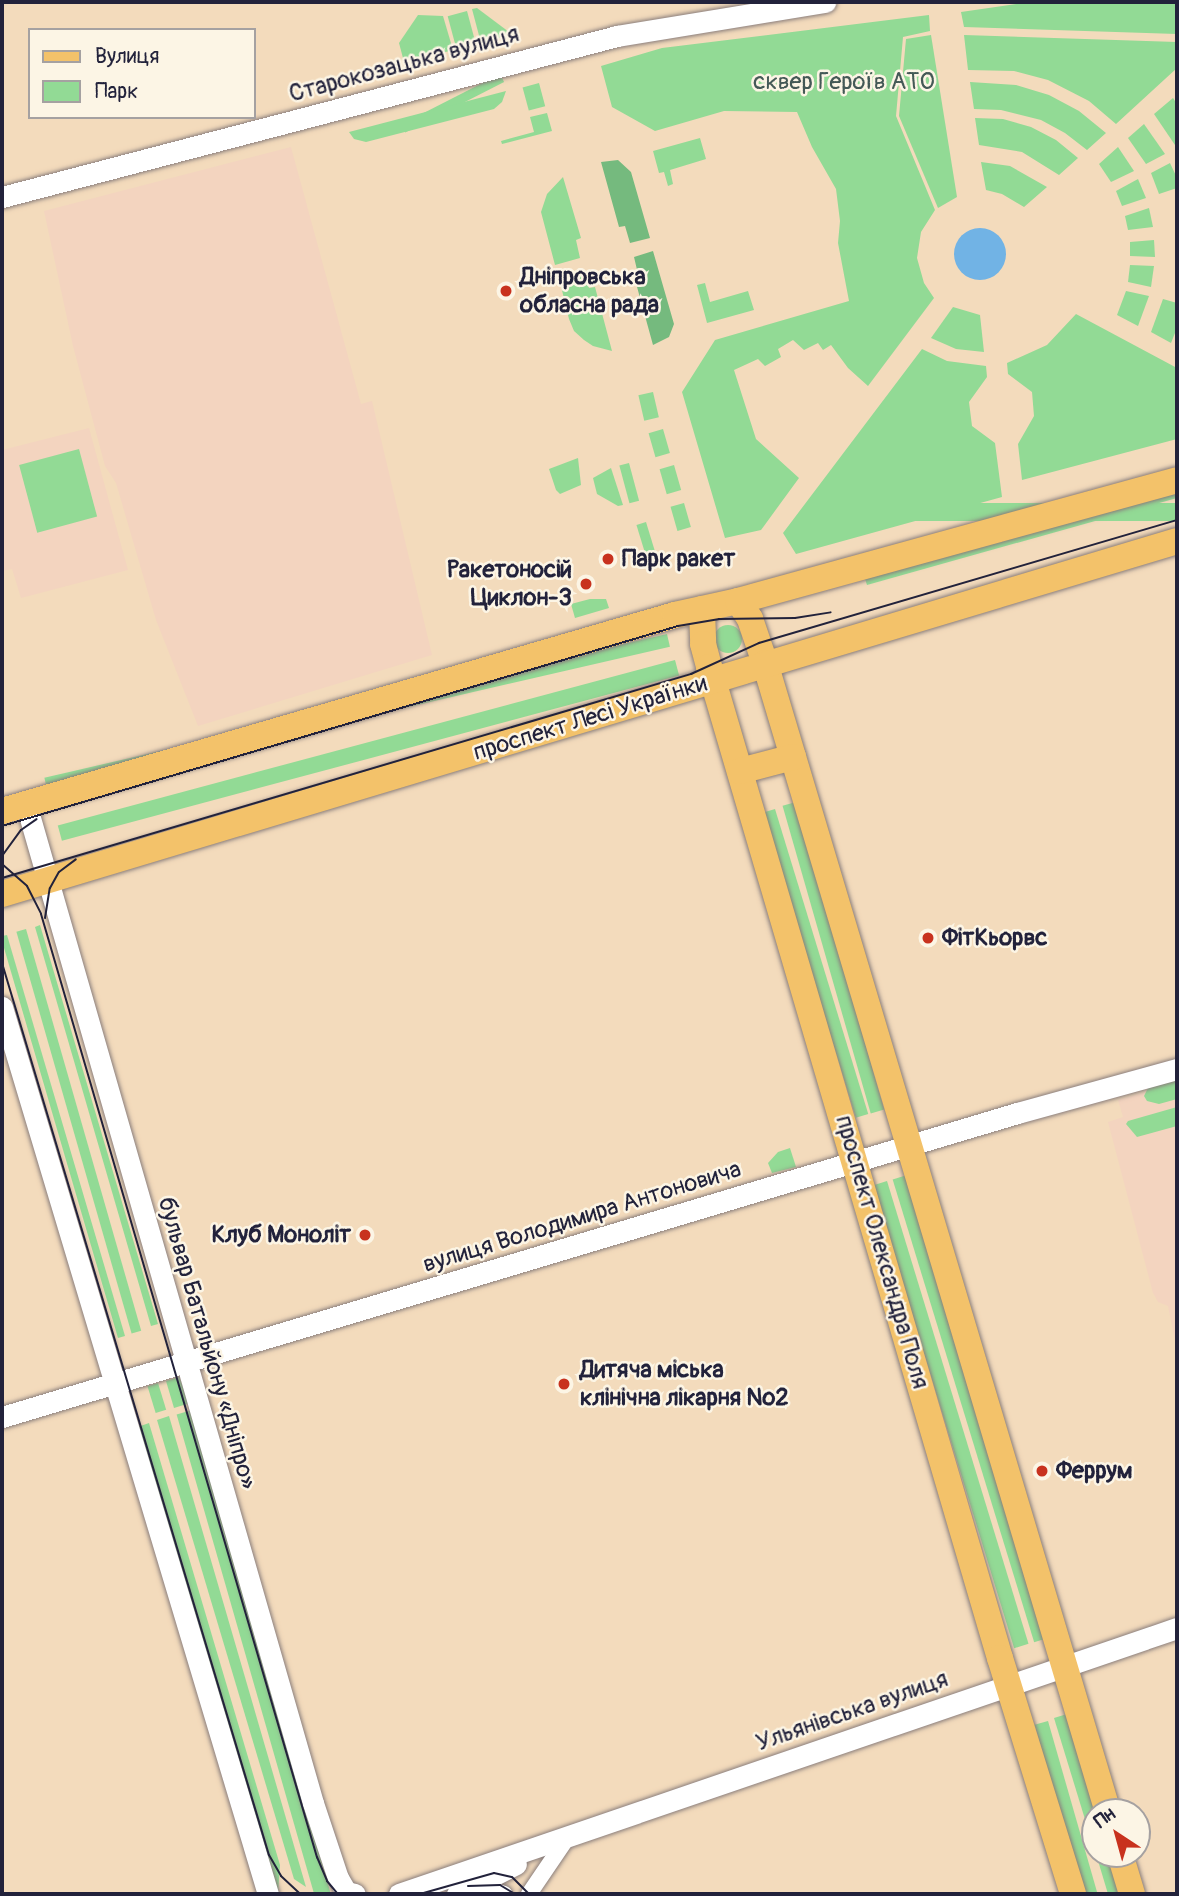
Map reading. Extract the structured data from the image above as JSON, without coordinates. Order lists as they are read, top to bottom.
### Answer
{
  "streets": {
    "main road": ["проспект Лесі Українки", "проспект Олександра Поля"],
    "street": [
      "Старокозацька вулиця",
      "вулиця Володимира Антоновича",
      "бульвар Батальйону «Дніпро»",
      "Ульянівська вулиця"
    ]
  },
  "crossings": [
    ["проспект Лесі Українки", "проспект Олександра Поля"],
    ["проспект Лесі Українки", "бульвар Батальйону «Дніпро»"],
    ["вулиця Володимира Антоновича", "проспект Олександра Поля"],
    ["вулиця Володимира Антоновича", "бульвар Батальйону «Дніпро»"],
    ["проспект Олександра Поля", "Ульянівська вулиця"]
  ],
  "parks": ["сквер Героїв АТО"],
  "places": [
    "Дніпровська обласна рада",
    "Парк ракет",
    "Ракетоносій Циклон-3",
    "ФiтКьорвс",
    "Клуб Моноліт",
    "Дитяча міська клінічна лікарня №2",
    "Феррум"
  ],
  "legend": ["Вулиця", "Парк"],
  "north": "top left"
}
